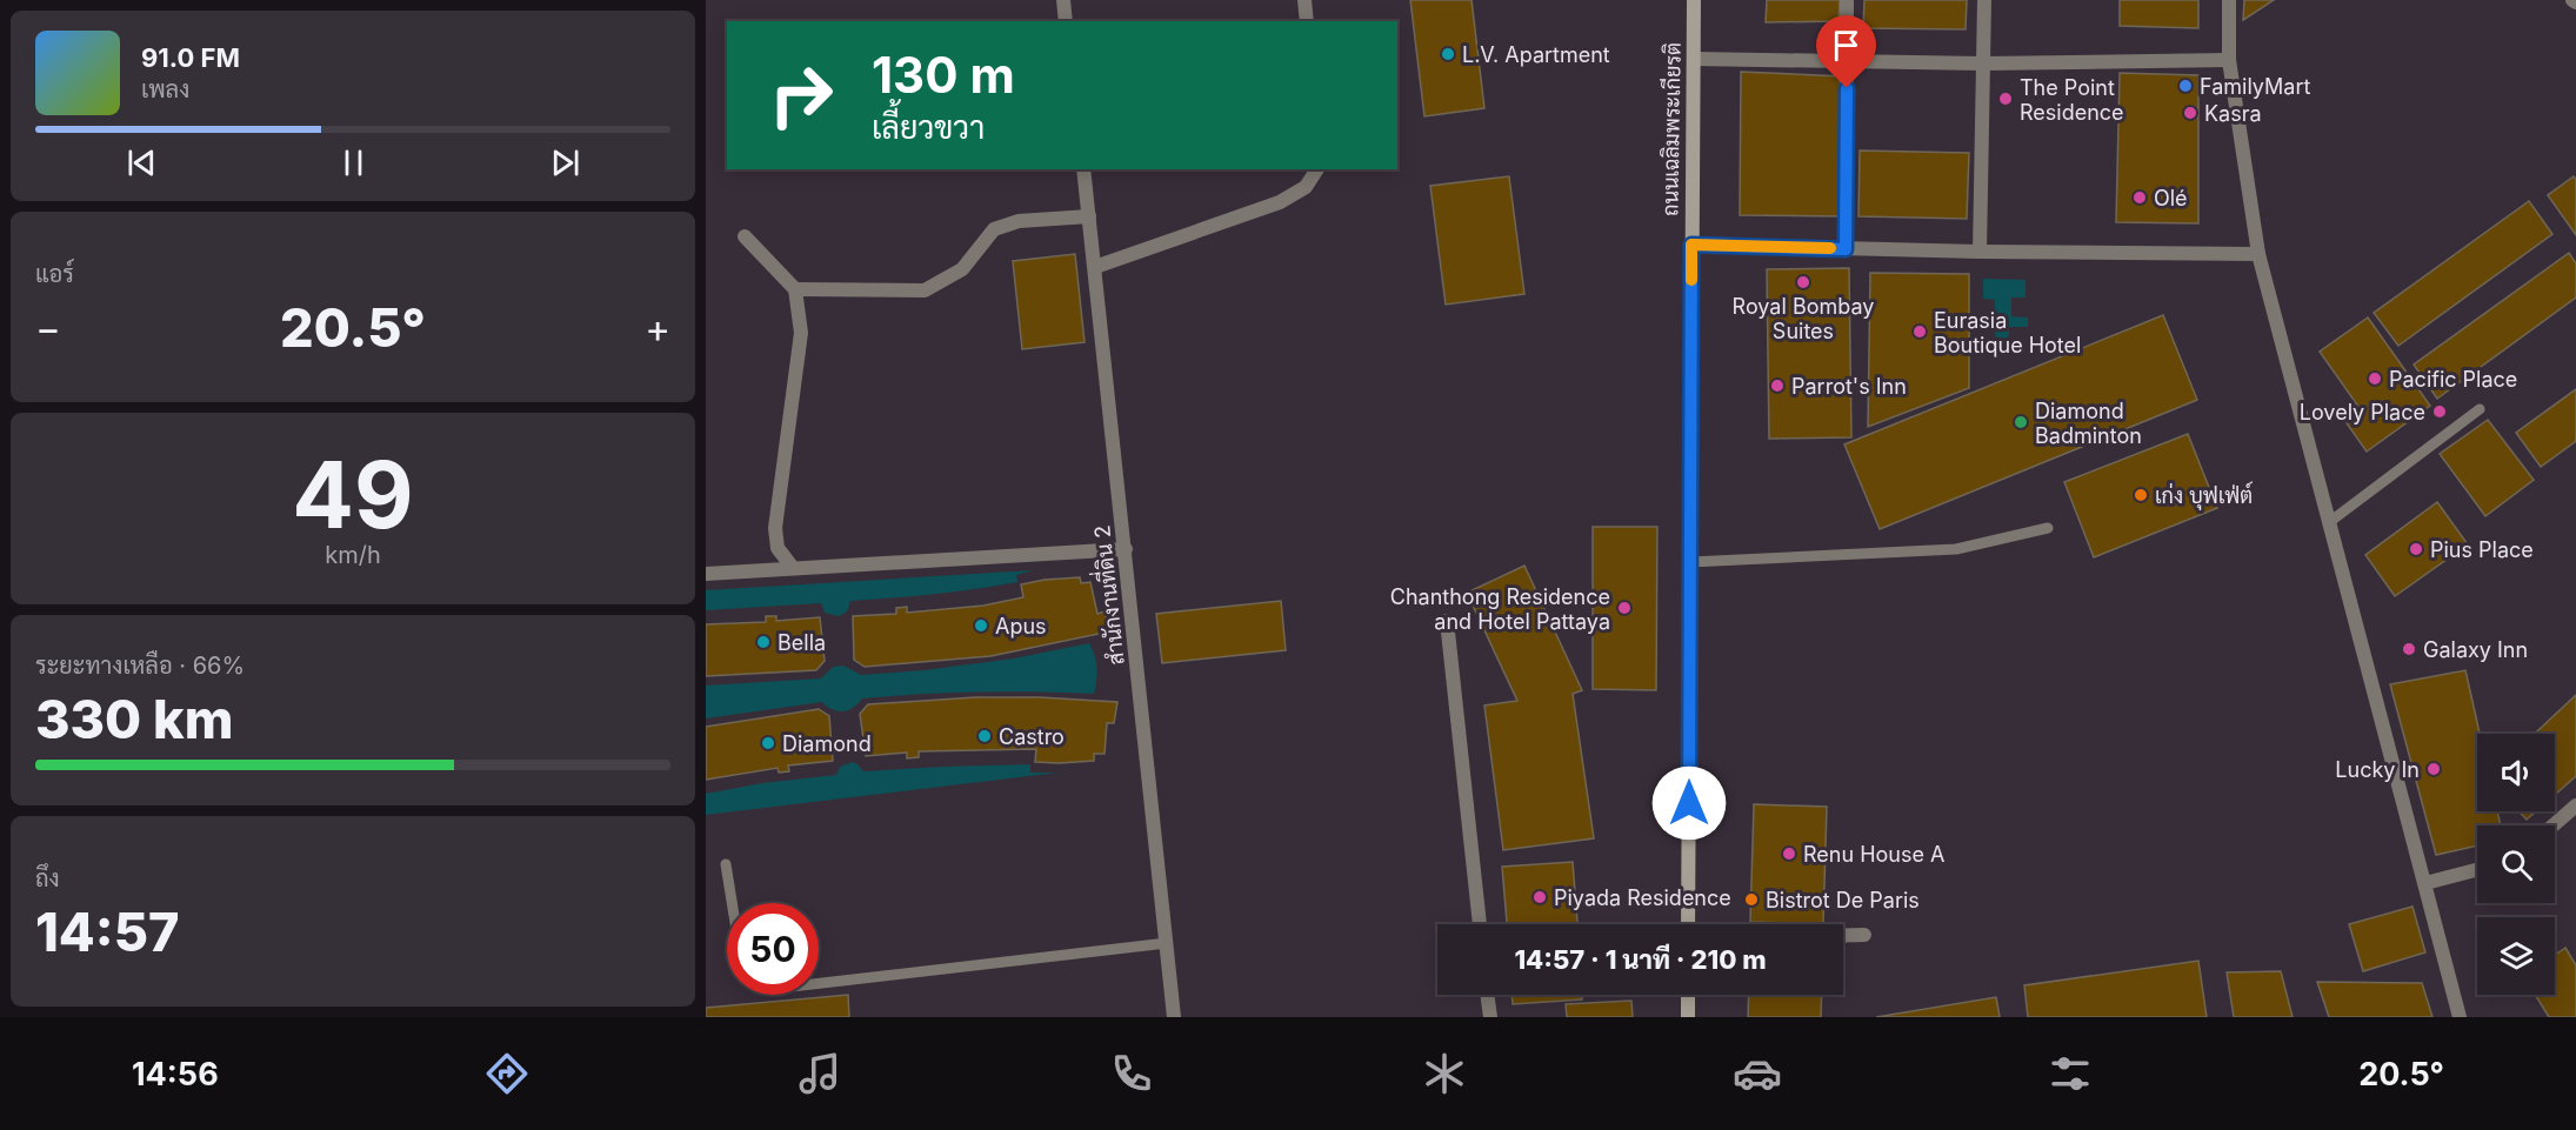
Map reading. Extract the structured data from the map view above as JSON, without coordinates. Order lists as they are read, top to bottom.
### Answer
{
  "streets": {
    "main road": ["ถนนเฉลิมพระเกียรติ"],
    "street": ["สำนักงานที่ดิน 2"]
  },
  "places": [
    "L.V. Apartment",
    "FamilyMart",
    "The Point Residence",
    "Kasra",
    "Olé",
    "Royal Bombay Suites",
    "Eurasia Boutique Hotel",
    "Pacific Place",
    "Parrot's Inn",
    "Lovely Place",
    "Diamond Badminton",
    "เก่ง บุฟเฟ่ต์",
    "Pius Place",
    "Chanthong Residence and Hotel Pattaya",
    "Apus",
    "Bella",
    "Galaxy Inn",
    "Castro",
    "Diamond",
    "Lucky In",
    "Renu House A",
    "Piyada Residence",
    "Bistrot De Paris"
  ],
  "page": {
    "turn": ["130 m", "เลี้ยวขวา"],
    "song": ["91.0 FM", "เพลง"],
    "tile": [
      "แอร์",
      ["49", "km/h"],
      ["ระยะทางเหลือ · 66%", "330 km"],
      ["ถึง", "14:57"]
    ],
    "heat": ["−", "20.5°", "+"],
    "limit": "50",
    "trip": "14:57 · 1 นาที · 210 m",
    "tabs": ["14:56", "20.5°"]
  }
}
